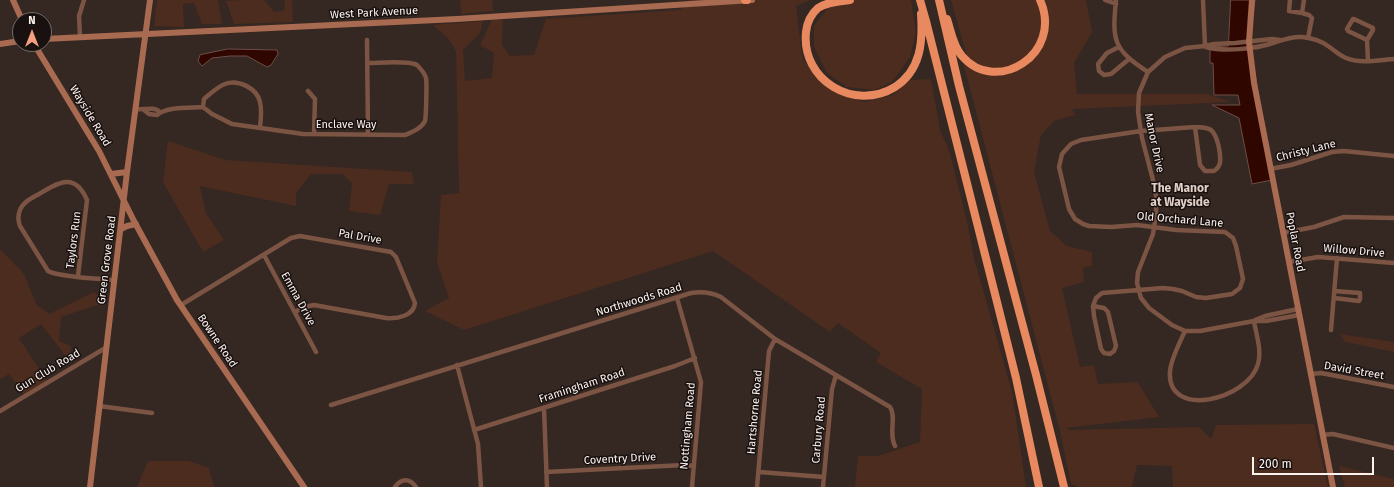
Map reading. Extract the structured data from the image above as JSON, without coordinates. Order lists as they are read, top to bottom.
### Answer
{
  "streets": {
    "street": [
      "West Park Avenue",
      "Wayside Road",
      "Enclave Way",
      "Manor Drive",
      "Christy Lane",
      "Old Orchard Lane",
      "Pal Drive",
      "Taylors Run",
      "Poplar Road",
      "Willow Drive",
      "Green Grove Road",
      "Emma Drive",
      "Northwoods Road",
      "Bowne Road",
      "Gun Club Road",
      "David Street",
      "Framingham Road",
      "Hartshorne Road",
      "Nottingham Road",
      "Carbury Road",
      "Coventry Drive"
    ]
  },
  "crossings": [
    ["West Park Avenue", "Green Grove Road"],
    ["Wayside Road", "Green Grove Road"],
    ["Wayside Road", "Bowne Road"],
    ["Manor Drive", "Old Orchard Lane"],
    ["Manor Drive", "Poplar Road"],
    ["Christy Lane", "Poplar Road"],
    ["Pal Drive", "Emma Drive"],
    ["Pal Drive", "Bowne Road"],
    ["Taylors Run", "Green Grove Road"],
    ["Poplar Road", "Willow Drive"],
    ["Poplar Road", "David Street"],
    ["Green Grove Road", "Bowne Road"],
    ["Green Grove Road", "Gun Club Road"],
    ["Northwoods Road", "Hartshorne Road"],
    ["Northwoods Road", "Nottingham Road"],
    ["Northwoods Road", "Carbury Road"],
    ["Framingham Road", "Nottingham Road"],
    ["Nottingham Road", "Coventry Drive"]
  ],
  "districts": ["The Manor at Wayside"],
  "scale_bar": "200 m",
  "north": "top"
}
